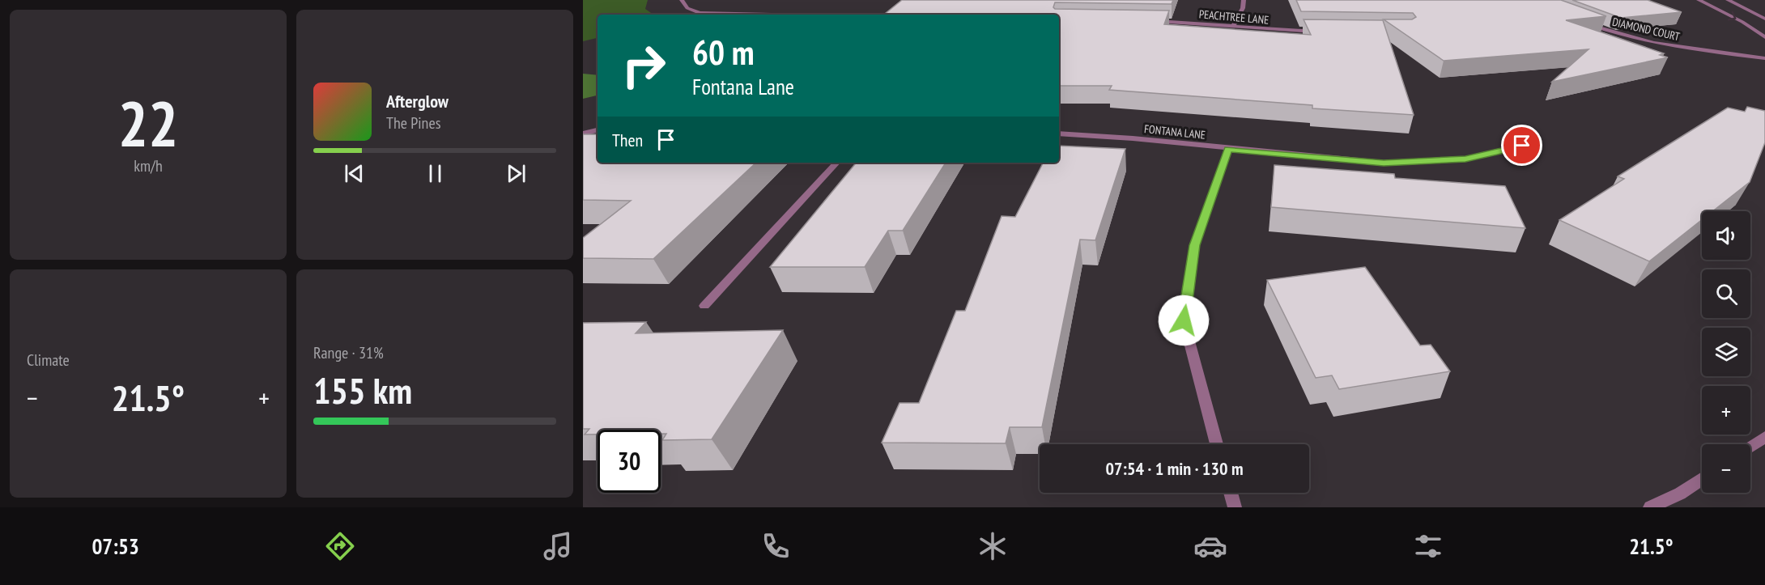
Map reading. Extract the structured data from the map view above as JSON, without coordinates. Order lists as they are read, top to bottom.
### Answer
{
  "streets": {
    "street": ["PEACHTREE LANE", "DIAMOND COURT", "FONTANA LANE"]
  },
  "page": {
    "tile": [
      ["22", "km/h"],
      "Climate",
      ["Range · 31%", "155 km"]
    ],
    "turn": ["60 m", "Fontana Lane"],
    "song": ["Afterglow", "The Pines"],
    "then": "Then",
    "map_buttons": ["+", "−"],
    "heat": ["−", "21.5°", "+"],
    "limit": "30",
    "trip": "07:54 · 1 min · 130 m",
    "tabs": ["07:53", "21.5°"]
  }
}
